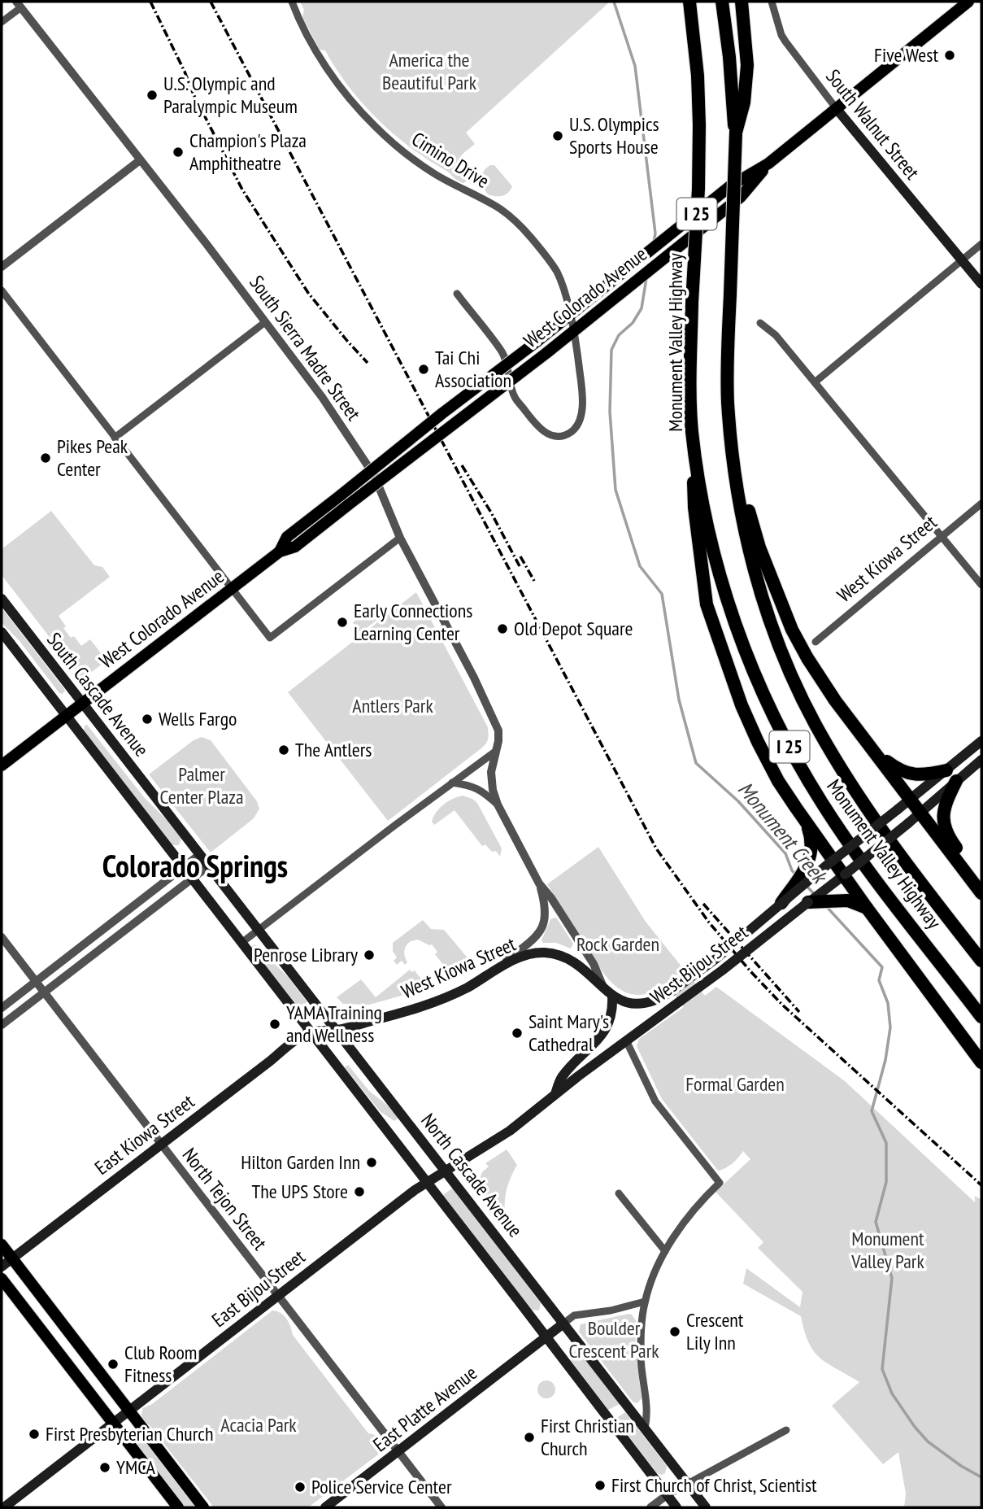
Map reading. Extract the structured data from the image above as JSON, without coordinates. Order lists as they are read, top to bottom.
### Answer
{
  "streets": {
    "highway": ["I 25", "Monument Valley Highway"],
    "main road": [
      "South Walnut Street",
      "West Colorado Avenue",
      "West Kiowa Street",
      "South Cascade Avenue",
      "West Bijou Street",
      "East Kiowa Street",
      "North Cascade Avenue",
      "East Bijou Street",
      "East Platte Avenue"
    ],
    "street": ["Cimino Drive", "South Sierra Madre Street", "North Tejon Street"]
  },
  "crossings": [
    ["South Walnut Street", "West Colorado Avenue"],
    ["Cimino Drive", "West Colorado Avenue"],
    ["West Colorado Avenue", "South Cascade Avenue"],
    ["West Kiowa Street", "West Bijou Street"],
    ["West Kiowa Street", "East Kiowa Street"],
    ["West Kiowa Street", "North Cascade Avenue"],
    ["South Cascade Avenue", "North Cascade Avenue"],
    ["West Bijou Street", "North Cascade Avenue"],
    ["West Bijou Street", "East Bijou Street"],
    ["East Kiowa Street", "North Cascade Avenue"],
    ["East Kiowa Street", "North Tejon Street"],
    ["North Cascade Avenue", "East Bijou Street"],
    ["North Cascade Avenue", "East Platte Avenue"],
    ["North Tejon Street", "East Bijou Street"],
    ["North Tejon Street", "East Platte Avenue"]
  ],
  "districts": ["Colorado Springs"],
  "water": ["Monument Creek"],
  "parks": [
    "America the Beautiful Park",
    "Antlers Park",
    "Palmer Center Plaza",
    "Rock Garden",
    "Formal Garden",
    "Monument Valley Park",
    "Boulder Crescent Park",
    "Acacia Park"
  ],
  "places": [
    "Five West",
    "U.S. Olympic and Paralympic Museum",
    "U.S. Olympics Sports House",
    "Champion's Plaza Amphitheatre",
    "Tai Chi Association",
    "Pikes Peak Center",
    "Early Connections Learning Center",
    "Old Depot Square",
    "Wells Fargo",
    "The Antlers",
    "Penrose Library",
    "YAMA Training and Wellness",
    "Saint Mary's Cathedral",
    "Hilton Garden Inn",
    "The UPS Store",
    "Crescent Lily Inn",
    "Club Room Fitness",
    "First Presbyterian Church",
    "First Christian Church",
    "YMCA",
    "First Church of Christ, Scientist",
    "Police Service Center"
  ]
}
